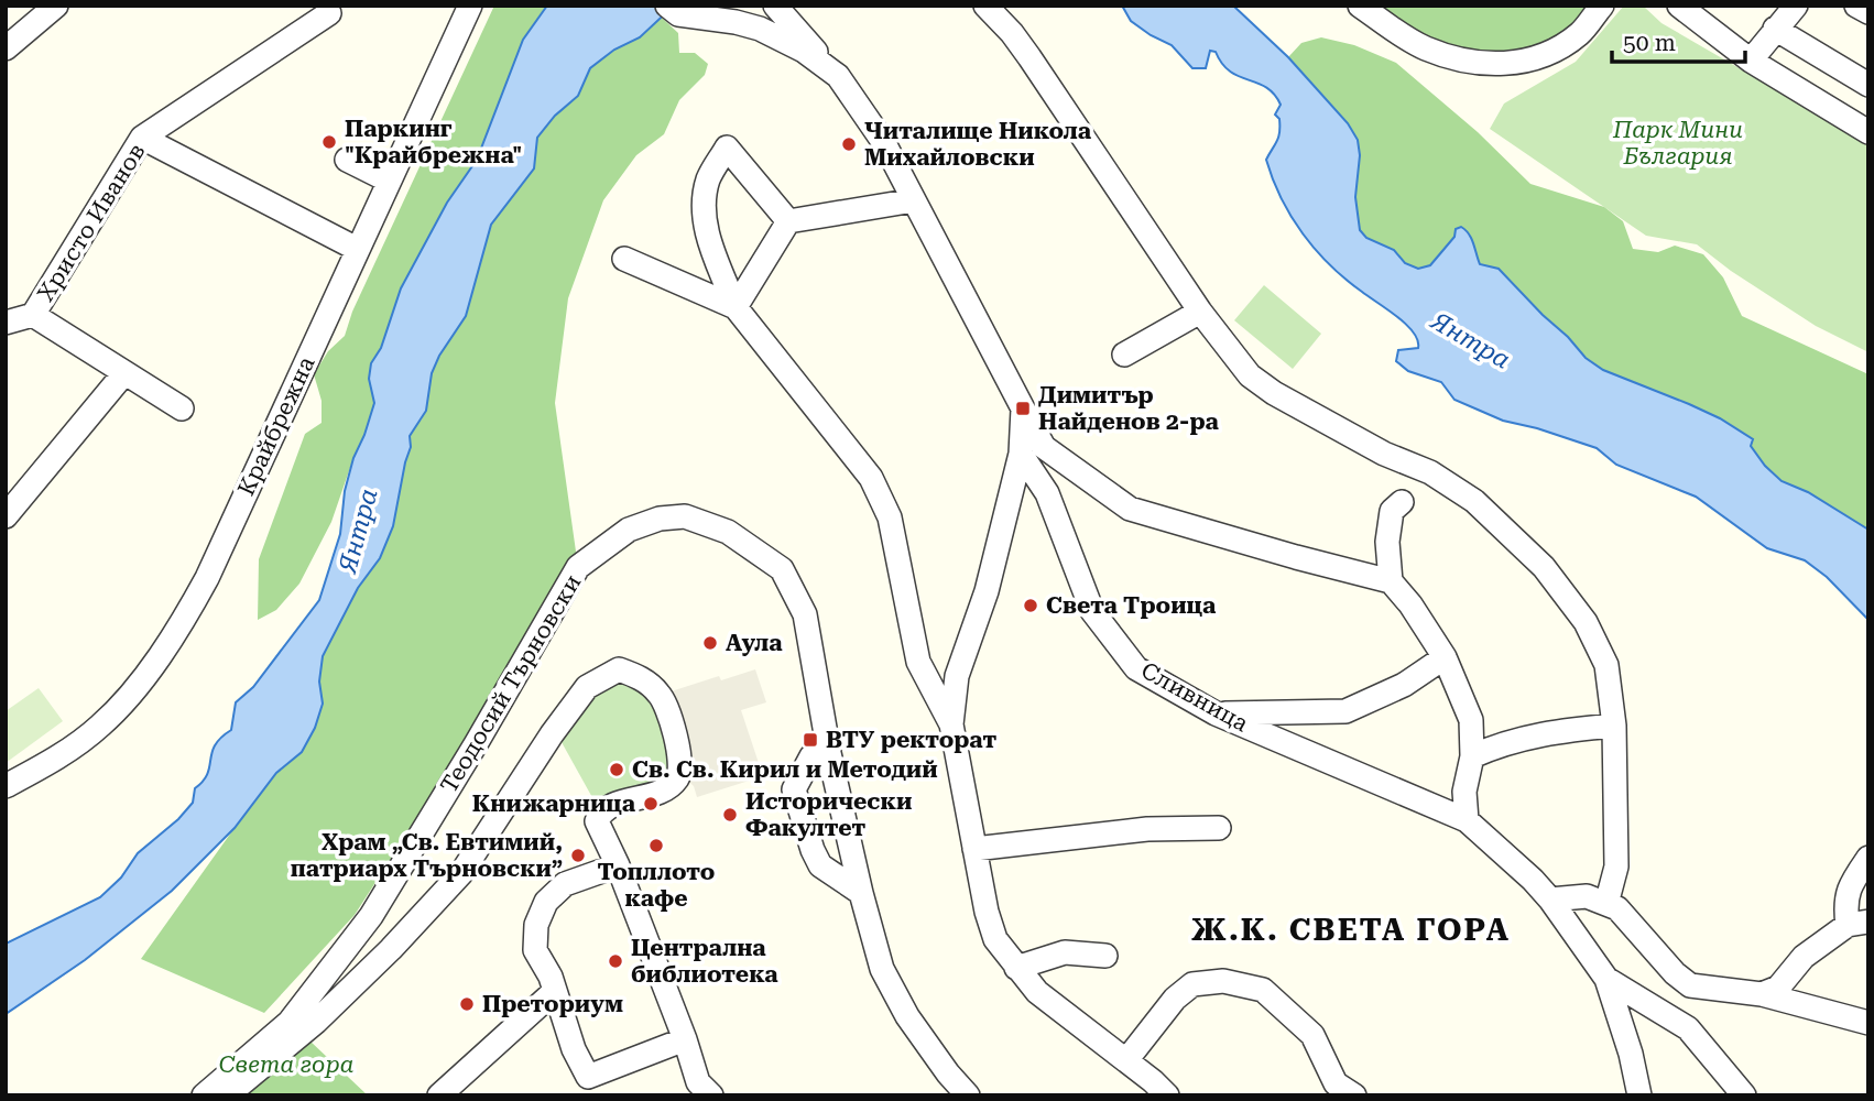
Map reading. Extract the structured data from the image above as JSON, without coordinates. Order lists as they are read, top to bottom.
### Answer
{
  "streets": {
    "street": [
      "Христо Иванов",
      "Крайбрежна",
      "Теодосий Търновски",
      "Сливница"
    ]
  },
  "districts": ["Ж.К. СВЕТА ГОРА"],
  "water": ["Янтра"],
  "parks": ["Парк Мини България", "Света гора"],
  "places": {
    "other": [
      "Паркинг \"Крайбрежна\"",
      "Читалище Никола Михайловски",
      "Света Троица",
      "Аула",
      "Св. Св. Кирил и Методий",
      "Книжарница",
      "Исторически Факултет",
      "Топллото кафе",
      "Храм „Св. Евтимий, патриарх Търновски”",
      "Централна библиотека",
      "Преториум"
    ],
    "transit": ["Димитър Найденов 2-ра", "ВТУ ректорат"]
  },
  "scale_bar": "50 m"
}
